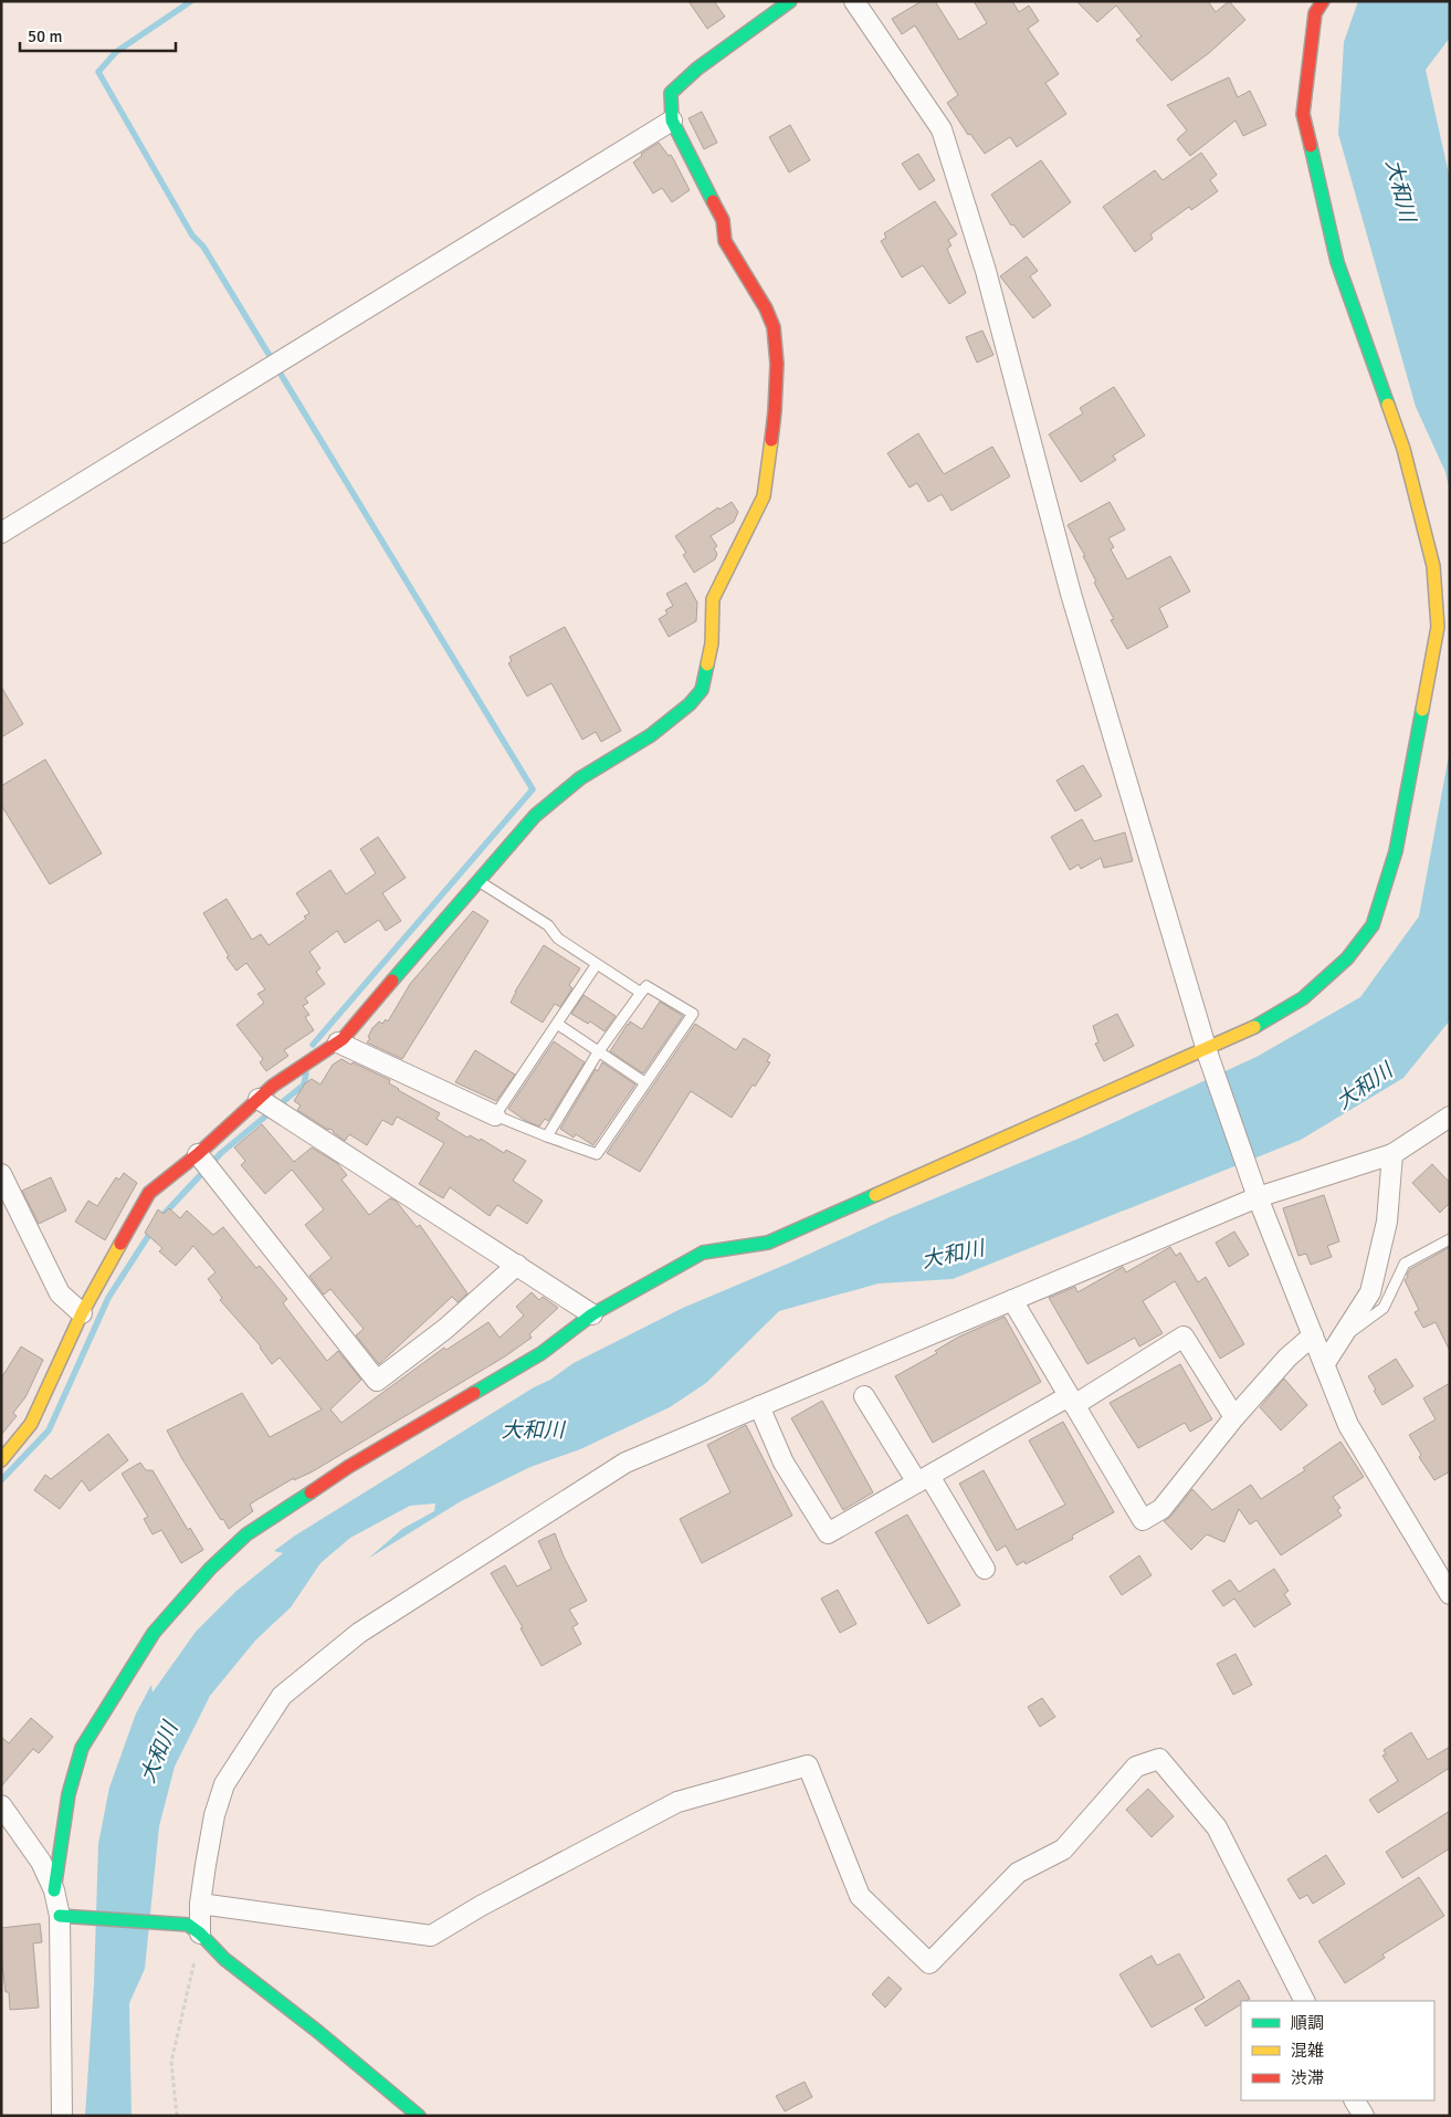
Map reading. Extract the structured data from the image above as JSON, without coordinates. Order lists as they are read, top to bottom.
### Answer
{
  "water": ["大和川"],
  "legend": ["順調", "混雑", "渋滞"],
  "scale_bar": "50 m"
}
